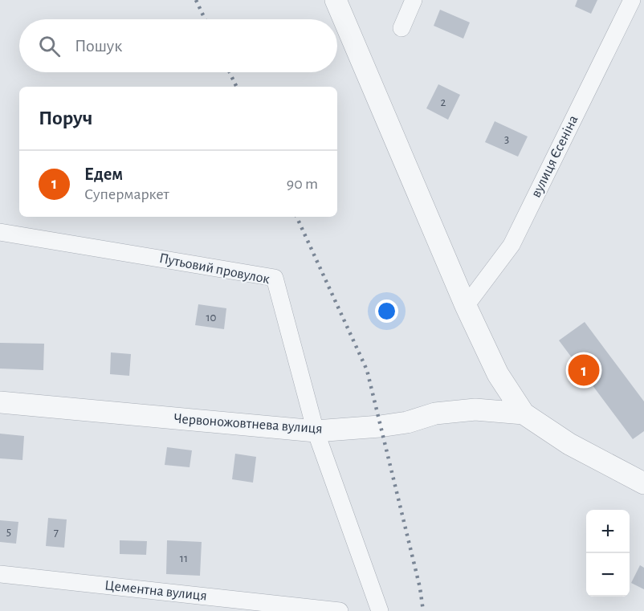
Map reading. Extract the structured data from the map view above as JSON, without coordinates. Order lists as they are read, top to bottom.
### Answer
{
  "streets": {
    "street": [
      "вулиця Єсеніна",
      "Путьовий провулок",
      "Червоножовтнева вулиця",
      "Цементна вулиця"
    ]
  },
  "crossings": [
    ["Путьовий провулок", "Червоножовтнева вулиця"]
  ],
  "house_numbers": [
    "2",
    "3",
    "10",
    "5",
    "7",
    "11"
  ],
  "page": {
    "search": "Пошук",
    "heading": "Поруч",
    "list": [
      {
        "mark": "1",
        "name": "Едем",
        "note": "Супермаркет",
        "value": "90 m"
      }
    ],
    "pins": "1",
    "map_buttons": ["+", "−"]
  }
}
